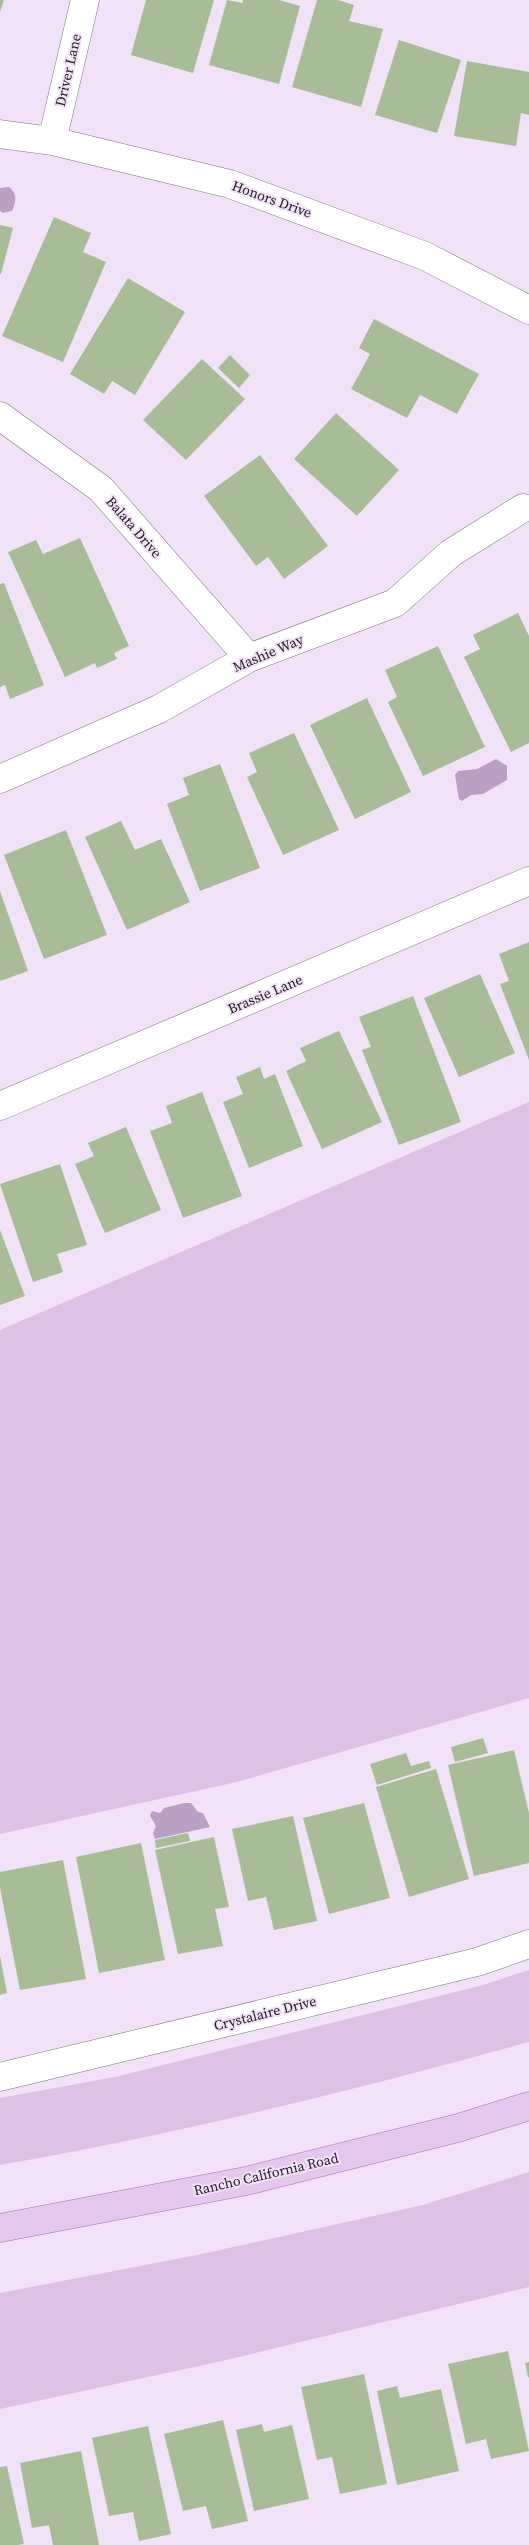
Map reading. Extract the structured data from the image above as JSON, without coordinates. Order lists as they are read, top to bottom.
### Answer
{
  "streets": {
    "main road": ["Rancho California Road"],
    "street": [
      "Driver Lane",
      "Honors Drive",
      "Balata Drive",
      "Mashie Way",
      "Brassie Lane",
      "Crystalaire Drive"
    ]
  },
  "crossings": [
    ["Driver Lane", "Honors Drive"],
    ["Balata Drive", "Mashie Way"]
  ]
}
